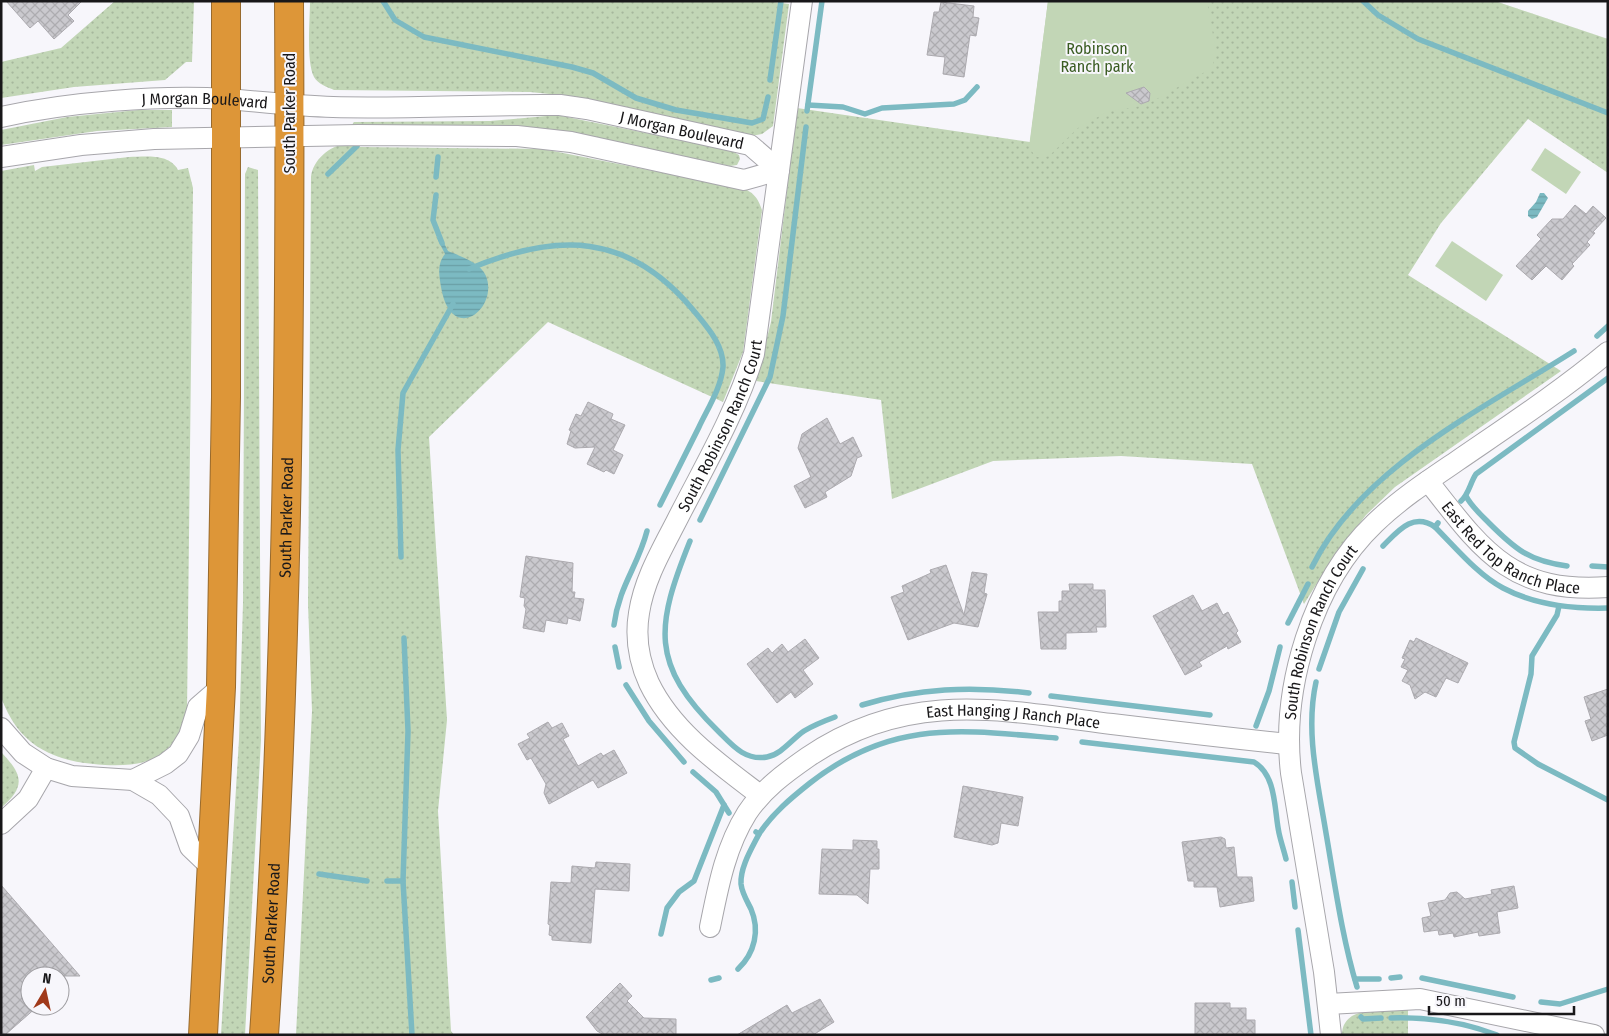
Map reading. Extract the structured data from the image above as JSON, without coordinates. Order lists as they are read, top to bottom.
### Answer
{
  "streets": {
    "highway": ["South Parker Road"],
    "street": [
      "J Morgan Boulevard",
      "South Robinson Ranch Court",
      "East Red Top Ranch Place",
      "East Hanging J Ranch Place"
    ]
  },
  "crossings": [
    ["J Morgan Boulevard", "South Parker Road"],
    ["J Morgan Boulevard", "South Robinson Ranch Court"],
    ["South Robinson Ranch Court", "East Red Top Ranch Place"],
    ["South Robinson Ranch Court", "East Hanging J Ranch Place"]
  ],
  "parks": ["Robinson Ranch park"],
  "scale_bar": "50 m",
  "north": "top"
}
